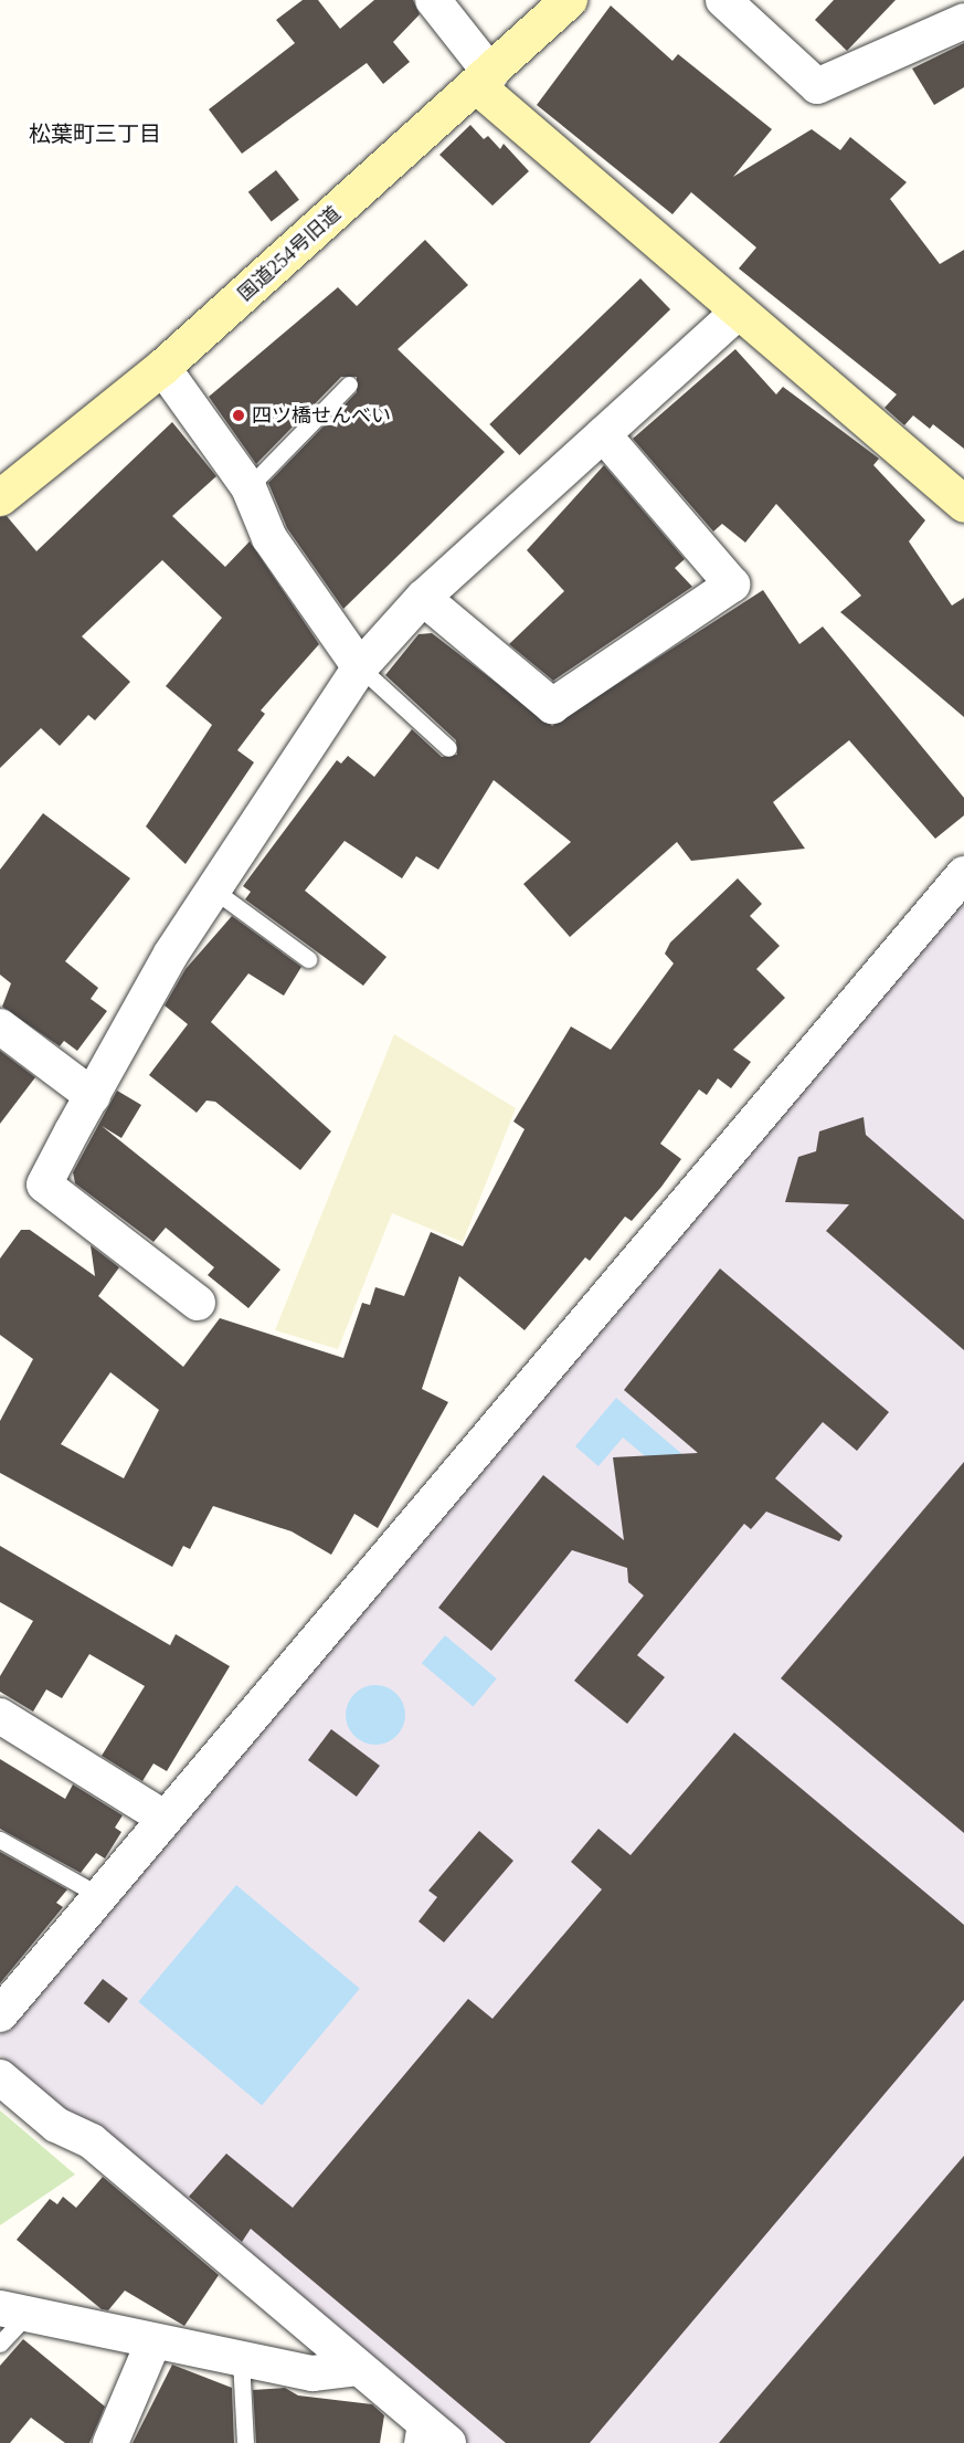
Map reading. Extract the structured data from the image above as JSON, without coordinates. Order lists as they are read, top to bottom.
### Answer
{
  "streets": {
    "street": ["国道254号旧道"]
  },
  "districts": ["松葉町三丁目"],
  "places": ["四ツ橋せんべい"]
}
